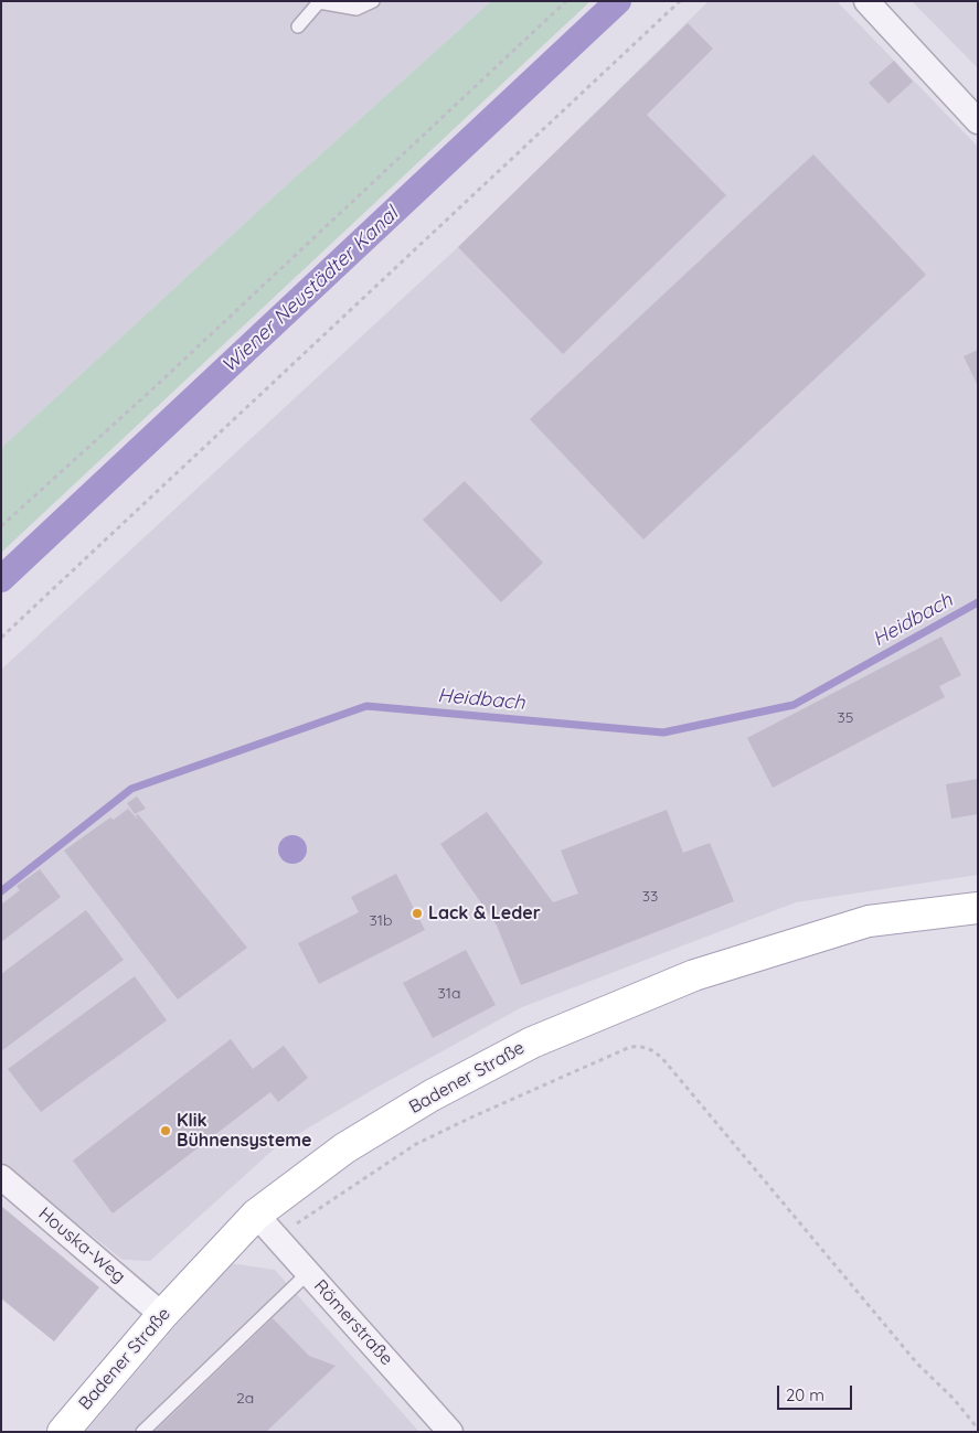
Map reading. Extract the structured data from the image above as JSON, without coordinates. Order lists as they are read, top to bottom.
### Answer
{
  "streets": {
    "main road": ["Badener Straße"],
    "street": ["Houska-Weg", "Römerstraße"]
  },
  "crossings": [
    ["Badener Straße", "Houska-Weg"],
    ["Badener Straße", "Römerstraße"]
  ],
  "water": ["Wiener Neustädter Kanal", "Heidbach"],
  "places": ["Lack & Leder", "Klik Bühnensysteme"],
  "house_numbers": [
    "35",
    "33",
    "31b",
    "31a",
    "2a"
  ],
  "scale_bar": "20 m"
}
